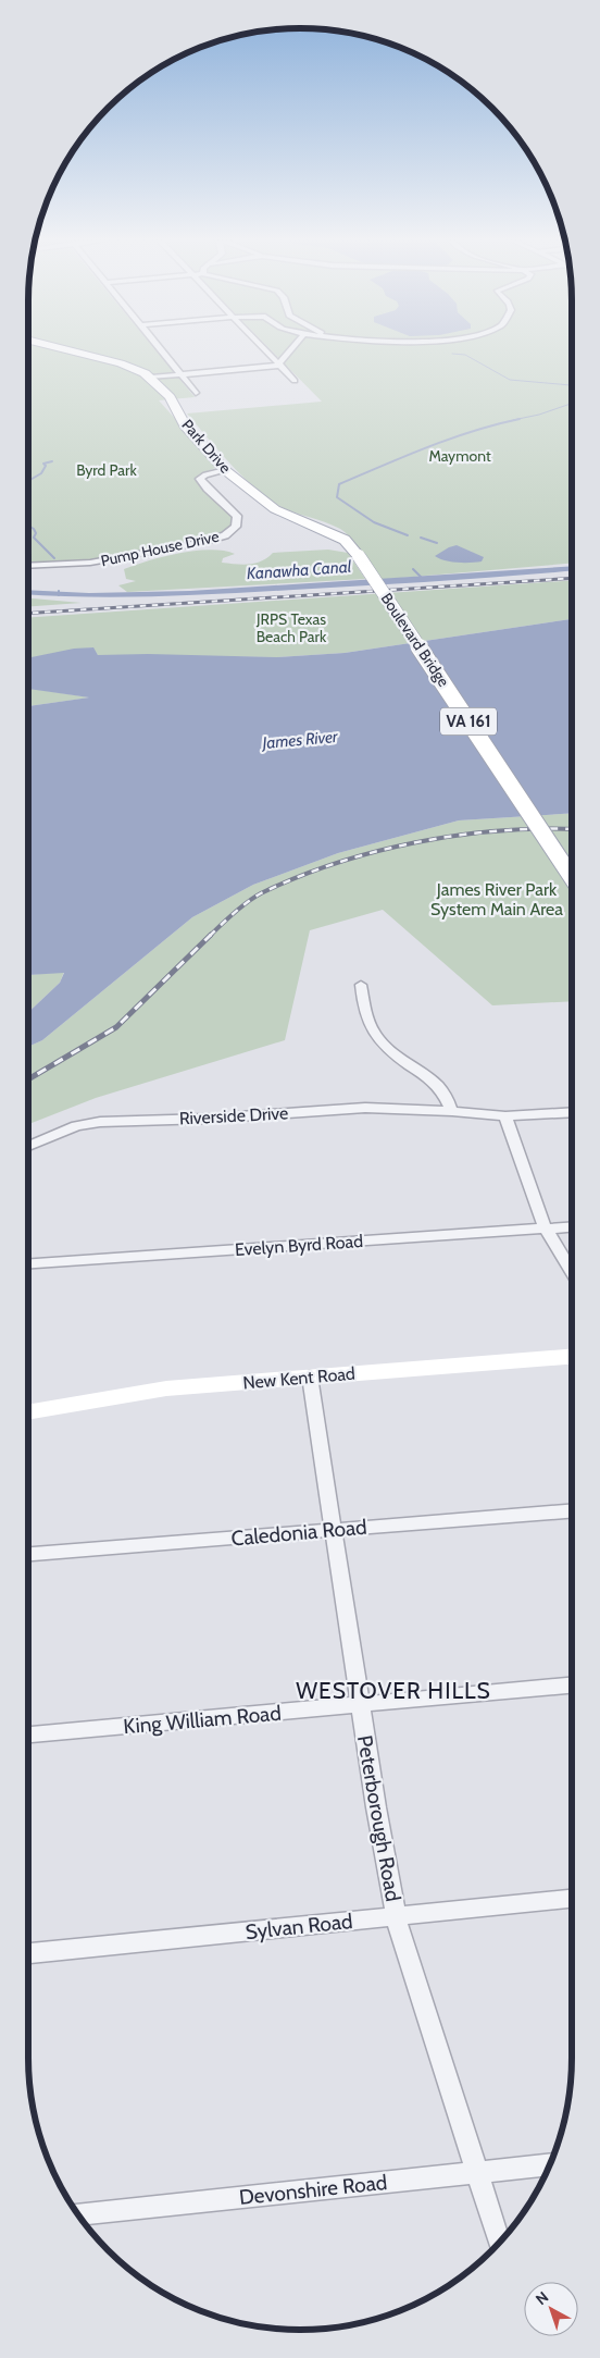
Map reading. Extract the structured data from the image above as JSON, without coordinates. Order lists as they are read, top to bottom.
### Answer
{
  "streets": {
    "main road": ["Park Drive", "Boulevard Bridge", "VA 161"],
    "street": [
      "Pump House Drive",
      "Riverside Drive",
      "Evelyn Byrd Road",
      "New Kent Road",
      "Caledonia Road",
      "King William Road",
      "Peterborough Road",
      "Sylvan Road",
      "Devonshire Road"
    ]
  },
  "crossings": [
    ["Park Drive", "Pump House Drive"],
    ["Park Drive", "Boulevard Bridge"],
    ["New Kent Road", "Peterborough Road"],
    ["Caledonia Road", "Peterborough Road"],
    ["King William Road", "Peterborough Road"],
    ["Peterborough Road", "Sylvan Road"],
    ["Peterborough Road", "Devonshire Road"]
  ],
  "districts": ["WESTOVER HILLS"],
  "water": ["Kanawha Canal", "James River"],
  "parks": [
    "Maymont",
    "Byrd Park",
    "JRPS Texas Beach Park",
    "James River Park System Main Area"
  ],
  "north": "top left"
}
